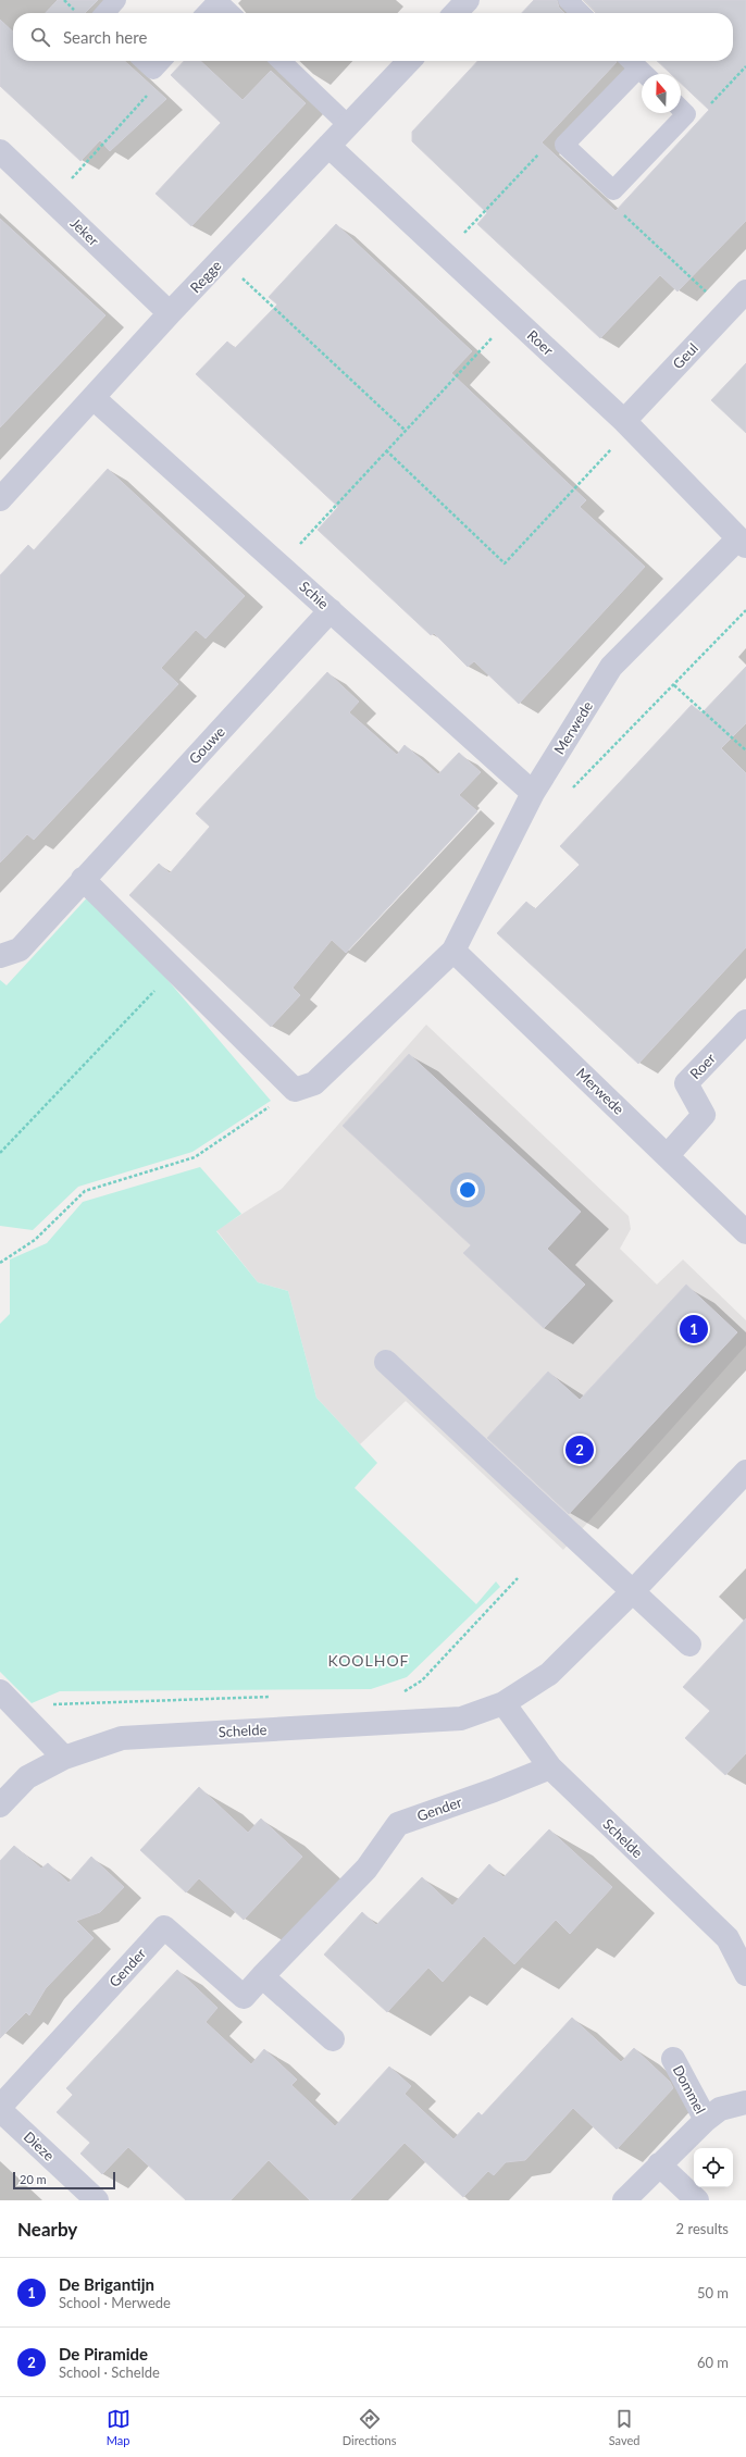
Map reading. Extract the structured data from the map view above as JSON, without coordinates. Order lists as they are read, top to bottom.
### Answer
{
  "streets": {
    "street": [
      "Jeker",
      "Regge",
      "Roer",
      "Geul",
      "Schie",
      "Merwede",
      "Gouwe",
      "Schelde",
      "Gender",
      "Dommel",
      "Dieze"
    ]
  },
  "crossings": [
    ["Jeker", "Regge"],
    ["Regge", "Roer"],
    ["Regge", "Schie"],
    ["Roer", "Geul"],
    ["Roer", "Merwede"],
    ["Schie", "Merwede"],
    ["Schie", "Gouwe"],
    ["Schelde", "Gender"],
    ["Gender", "Dieze"]
  ],
  "districts": ["KOOLHOF"],
  "scale_bar": "20 m",
  "north": "top",
  "page": {
    "search": "Search here",
    "pins": ["1", "2"],
    "scale": "20 m",
    "heading": ["Nearby", "2 results"],
    "list": [
      {
        "mark": "1",
        "name": "De Brigantijn",
        "note": "School · Merwede",
        "value": "50 m"
      },
      {
        "mark": "2",
        "name": "De Piramide",
        "note": "School · Schelde",
        "value": "60 m"
      }
    ],
    "nav": ["Map", "Directions", "Saved"]
  }
}
